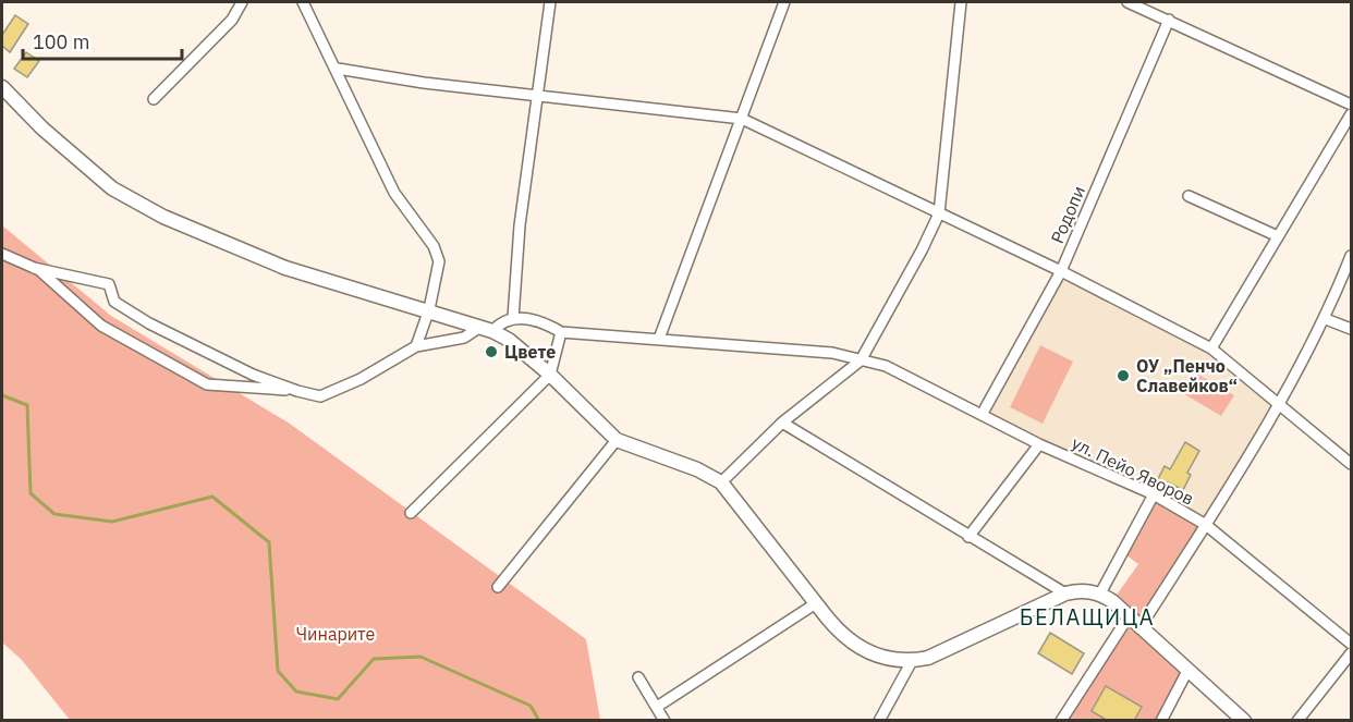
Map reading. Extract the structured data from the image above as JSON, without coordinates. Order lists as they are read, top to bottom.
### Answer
{
  "streets": {
    "street": ["Родопи", "ул. Пейо Яворов"]
  },
  "crossings": [
    ["Родопи", "ул. Пейо Яворов"]
  ],
  "districts": ["БЕЛАЩИЦА"],
  "parks": ["Чинарите"],
  "places": ["Цвете", "ОУ „Пенчо Славейков“"],
  "scale_bar": "100 m"
}
